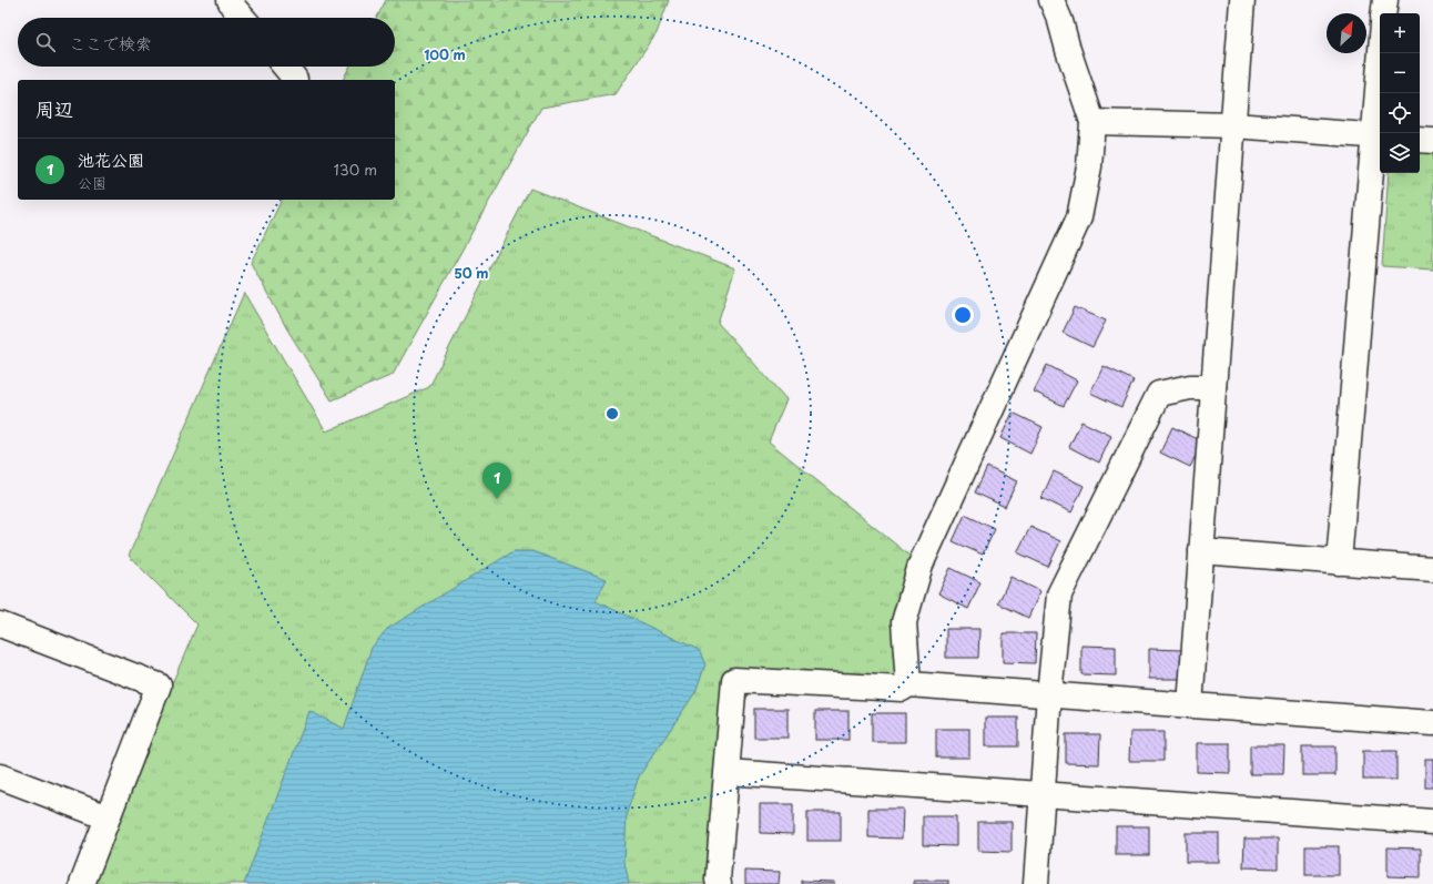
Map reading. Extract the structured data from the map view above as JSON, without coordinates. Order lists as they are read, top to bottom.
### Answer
{
  "north": "top right",
  "page": {
    "map_buttons": ["+", "−"],
    "search": "ここで検索",
    "heading": "周辺",
    "list": [
      {
        "mark": "1",
        "name": "池花公園",
        "note": "公園",
        "value": "130 m"
      }
    ],
    "pins": "1"
  },
  "rings": ["100 m", "50 m"]
}
